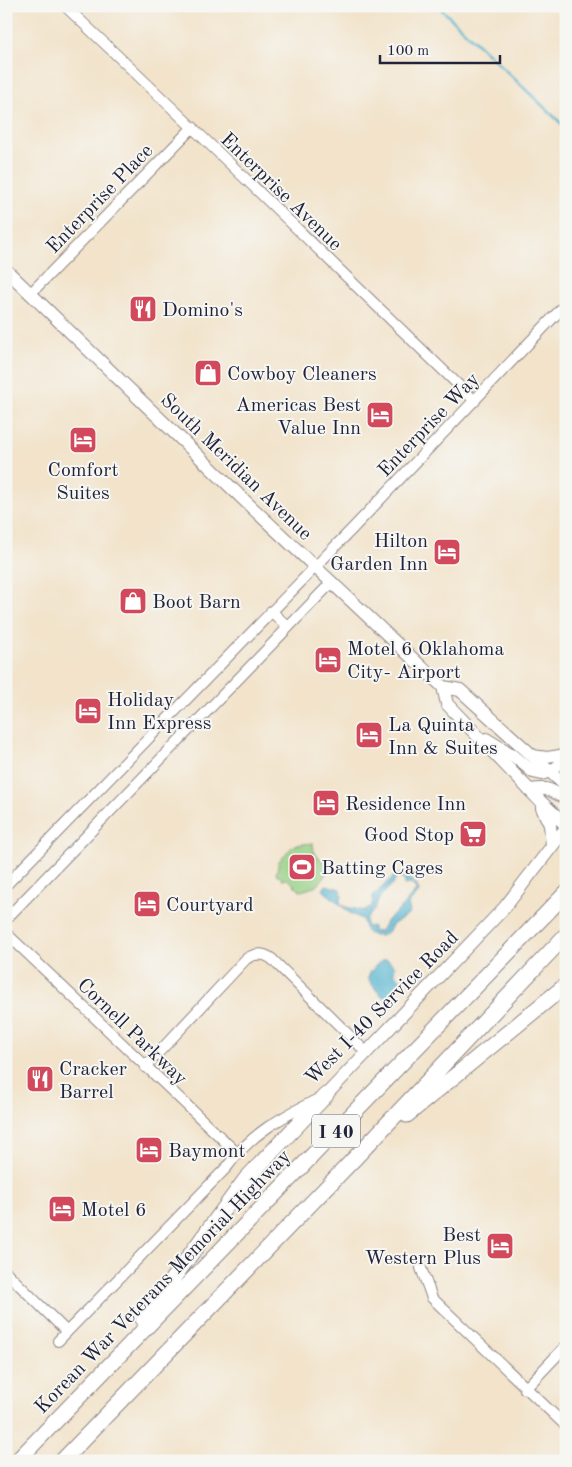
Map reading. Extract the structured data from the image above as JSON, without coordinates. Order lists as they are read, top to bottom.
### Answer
{
  "streets": {
    "highway": ["I 40", "Korean War Veterans Memorial Highway"],
    "main road": ["South Meridian Avenue", "West I-40 Service Road"],
    "street": [
      "Enterprise Avenue",
      "Enterprise Place",
      "Enterprise Way",
      "Cornell Parkway"
    ]
  },
  "crossings": [
    ["Enterprise Avenue", "Enterprise Place"],
    ["Enterprise Avenue", "Enterprise Way"],
    ["Enterprise Place", "South Meridian Avenue"],
    ["Enterprise Way", "South Meridian Avenue"],
    ["South Meridian Avenue", "West I-40 Service Road"],
    ["West I-40 Service Road", "Cornell Parkway"]
  ],
  "places": {
    "restaurant": ["Domino's", "Cracker Barrel"],
    "shop": ["Cowboy Cleaners", "Boot Barn"],
    "hotel": [
      "Americas Best Value Inn",
      "Comfort Suites",
      "Hilton Garden Inn",
      "Motel 6 Oklahoma City- Airport",
      "Holiday Inn Express",
      "La Quinta Inn & Suites",
      "Residence Inn",
      "Courtyard",
      "Baymont",
      "Motel 6",
      "Best Western Plus"
    ],
    "supermarket": ["Good Stop"],
    "sports": ["Batting Cages"]
  },
  "scale_bar": "100 m"
}
